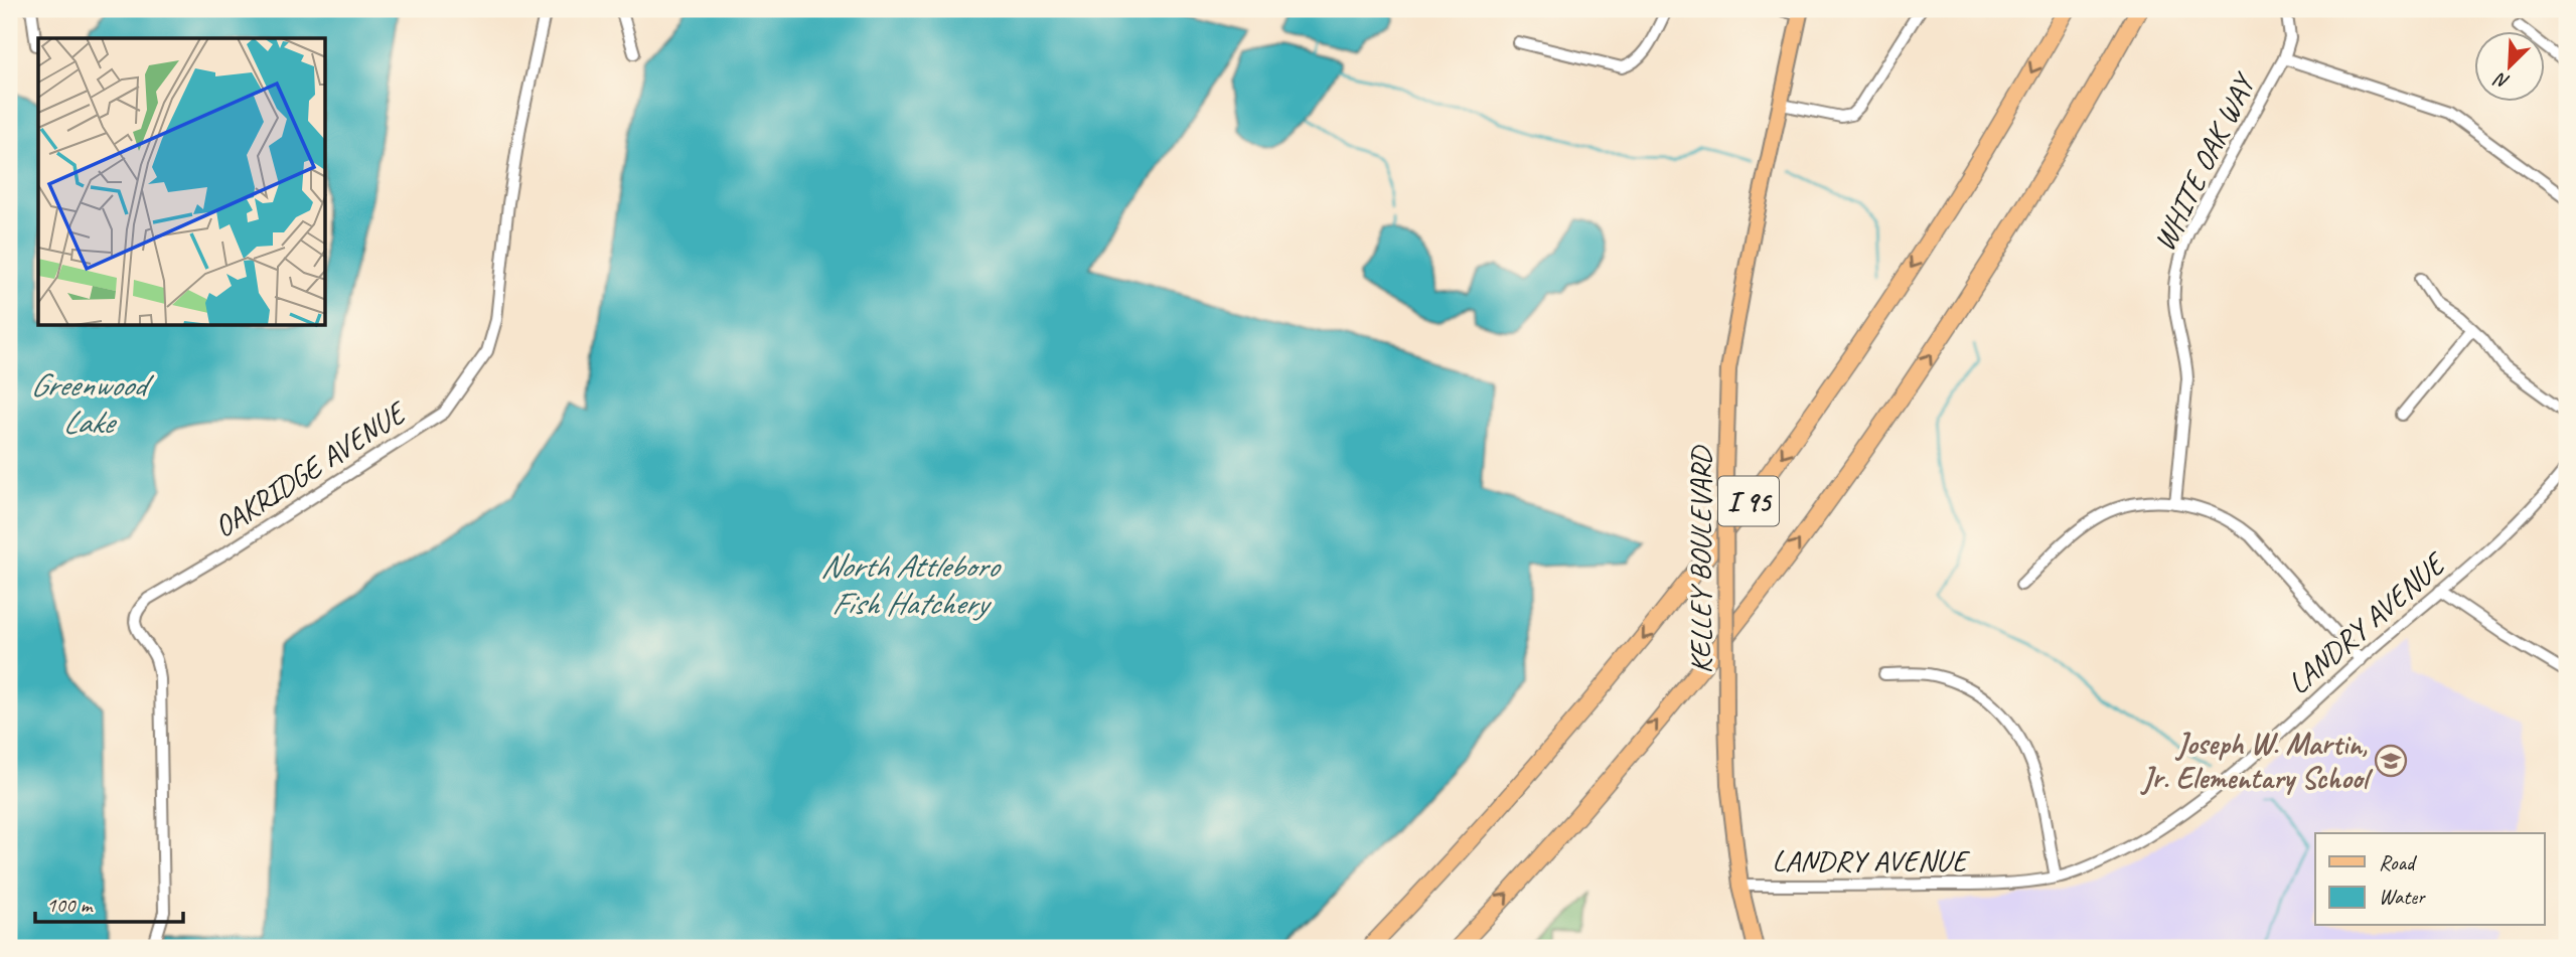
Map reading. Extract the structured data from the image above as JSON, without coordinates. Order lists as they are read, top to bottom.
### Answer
{
  "streets": {
    "highway": ["I 95"],
    "main road": ["KELLEY BOULEVARD"],
    "street": ["WHITE OAK WAY", "OAKRIDGE AVENUE", "LANDRY AVENUE"]
  },
  "crossings": [
    ["KELLEY BOULEVARD", "LANDRY AVENUE"]
  ],
  "water": ["Greenwood Lake", "North Attleboro Fish Hatchery"],
  "places": {
    "school or university": ["Joseph W. Martin, Jr. Elementary School"]
  },
  "legend": ["Road", "Water"],
  "scale_bar": "100 m",
  "north": "bottom left"
}
